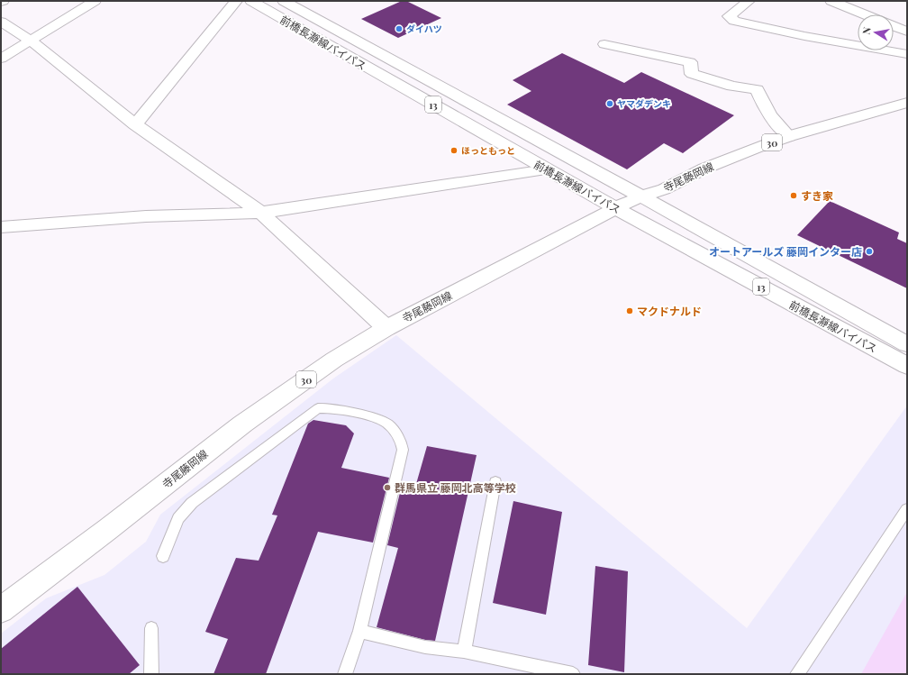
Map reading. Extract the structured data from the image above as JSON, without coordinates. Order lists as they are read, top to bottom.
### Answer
{
  "streets": {
    "main road": [
      "前橋長瀞線バイパス",
      "13",
      "30",
      "寺尾藤岡線"
    ]
  },
  "crossings": [
    ["前橋長瀞線バイパス", "寺尾藤岡線"]
  ],
  "places": [
    "ダイハツ",
    "ヤマダデンキ",
    "ほっともっと",
    "すき家",
    "オートアールズ 藤岡インター店",
    "マクドナルド",
    "群馬県立 藤岡北高等学校"
  ],
  "north": "left"
}
